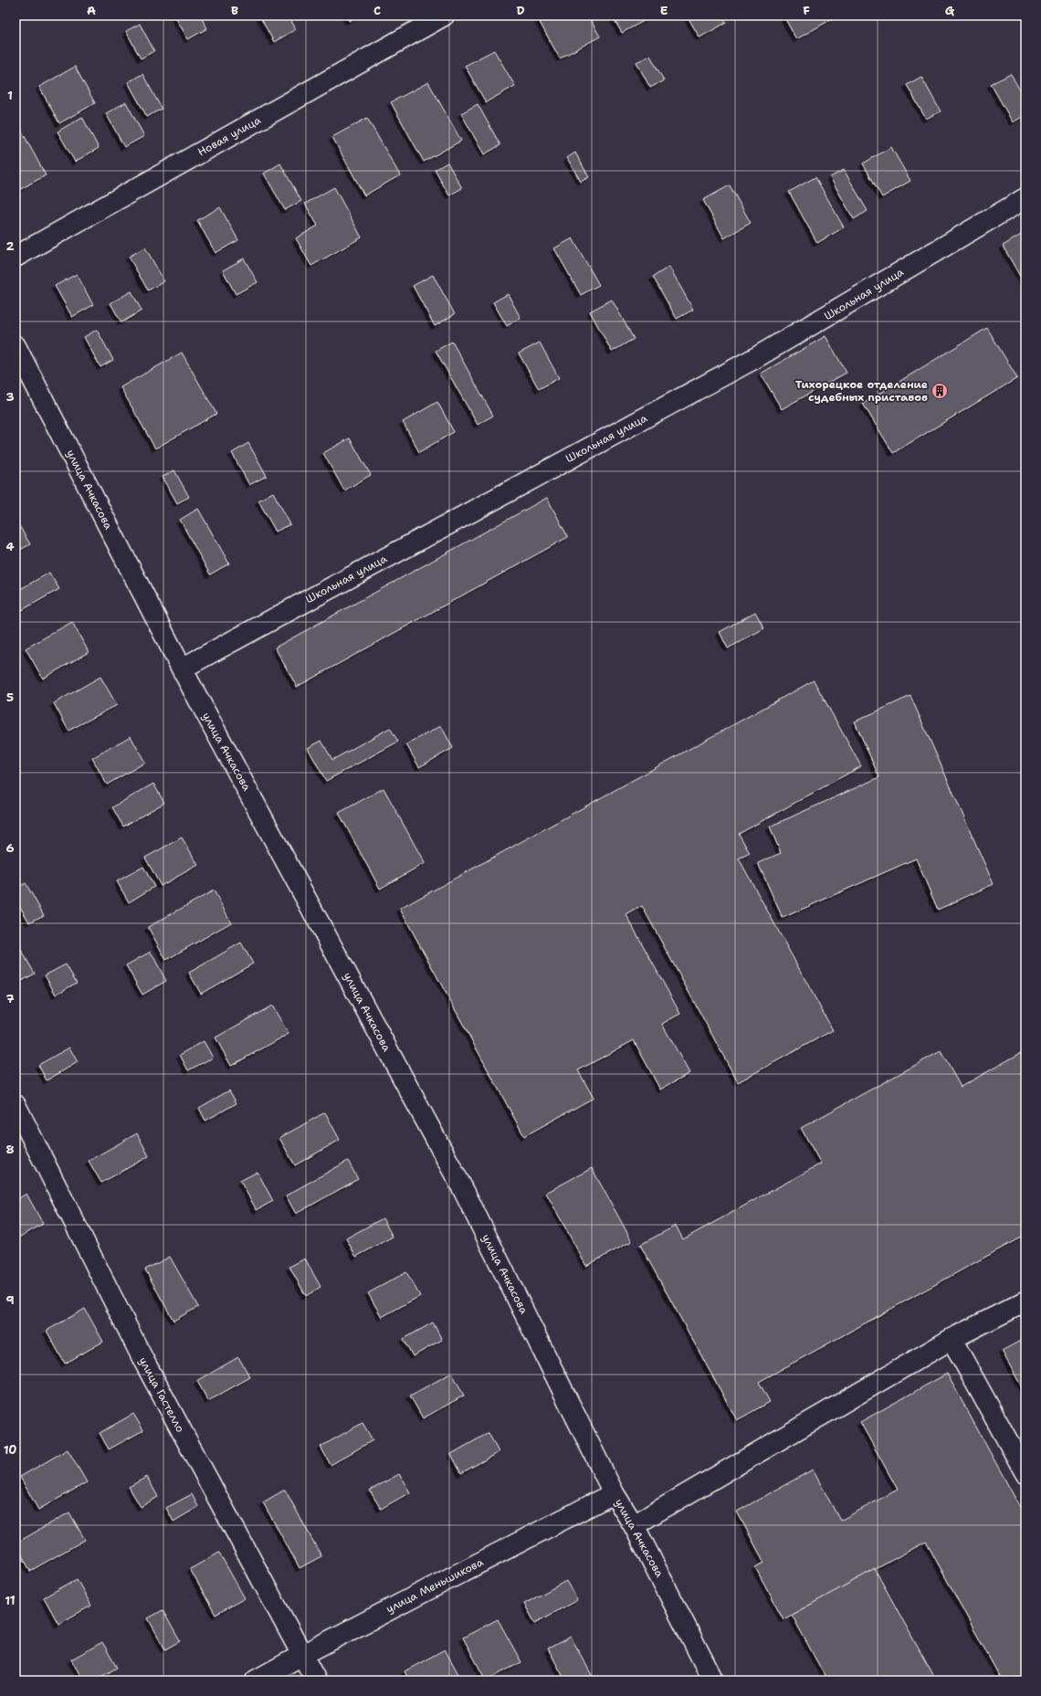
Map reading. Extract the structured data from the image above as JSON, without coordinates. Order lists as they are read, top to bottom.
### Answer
{
  "streets": {
    "street": [
      "Новая улица",
      "Школьная улица",
      "улица Ачкасова",
      "улица Гастелло",
      "улица Меньшикова"
    ]
  },
  "crossings": [
    ["Школьная улица", "улица Ачкасова"],
    ["улица Ачкасова", "улица Меньшикова"],
    ["улица Гастелло", "улица Меньшикова"]
  ],
  "places": {
    "building": ["Тихорецкое отделение судебных приставов"]
  },
  "grid": {
    "columns": [
      "A",
      "B",
      "C",
      "D",
      "E",
      "F",
      "G"
    ],
    "rows": [
      "1",
      "2",
      "3",
      "4",
      "5",
      "6",
      "7",
      "8",
      "9",
      "10",
      "11"
    ]
  }
}
